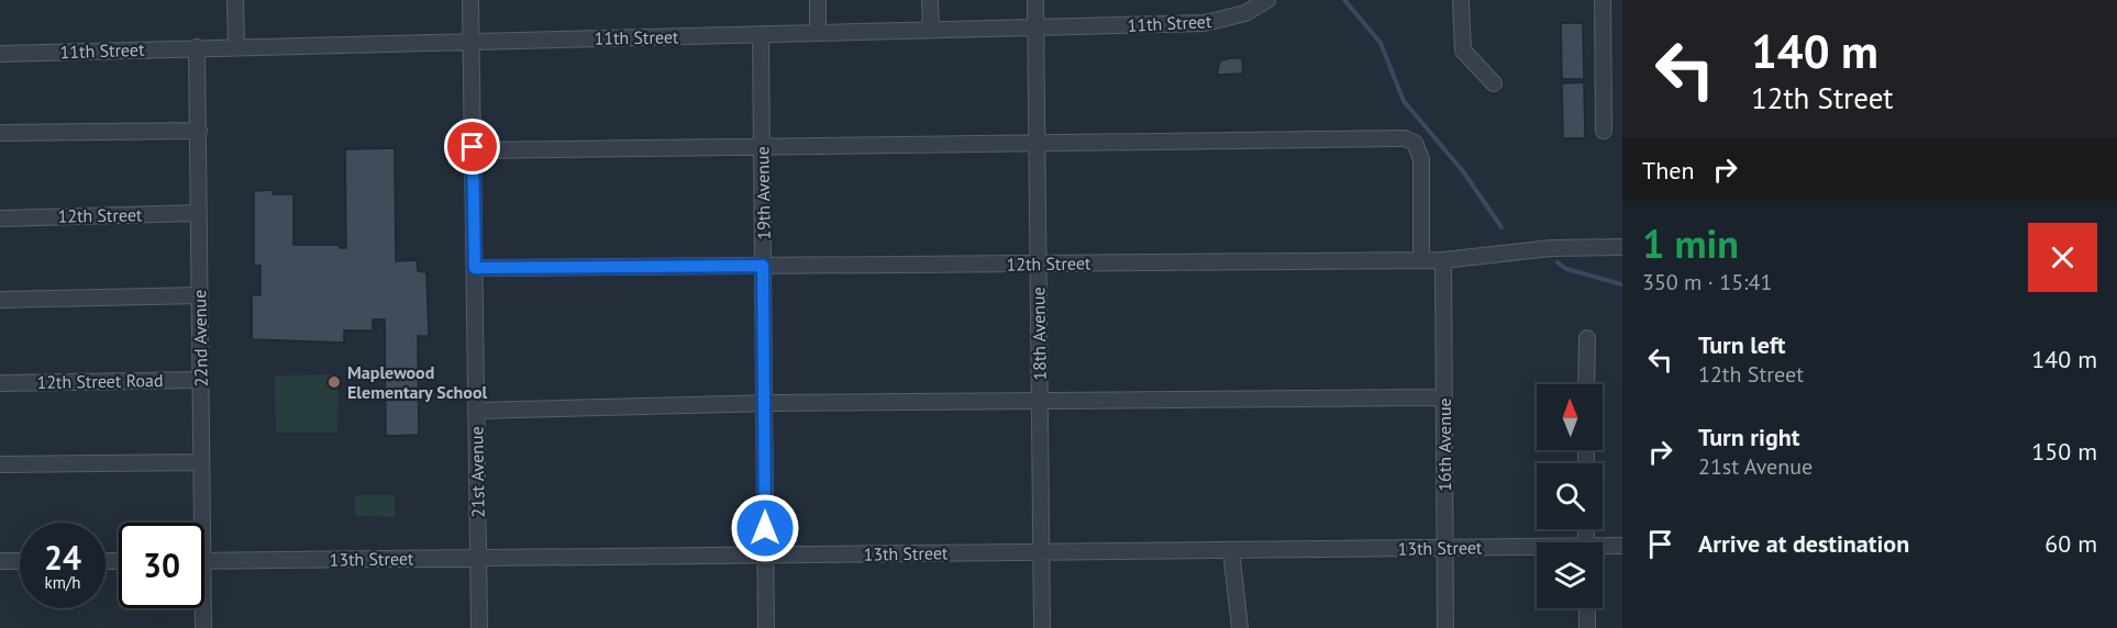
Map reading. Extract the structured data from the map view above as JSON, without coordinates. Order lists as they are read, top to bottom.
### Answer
{
  "streets": {
    "street": [
      "11th Street",
      "19th Avenue",
      "12th Street",
      "18th Avenue",
      "22nd Avenue",
      "12th Street Road",
      "16th Avenue",
      "21st Avenue",
      "13th Street"
    ]
  },
  "crossings": [
    ["11th Street", "19th Avenue"],
    ["11th Street", "18th Avenue"],
    ["11th Street", "22nd Avenue"],
    ["11th Street", "21st Avenue"],
    ["19th Avenue", "12th Street"],
    ["19th Avenue", "13th Street"],
    ["12th Street", "18th Avenue"],
    ["12th Street", "22nd Avenue"],
    ["12th Street", "16th Avenue"],
    ["12th Street", "21st Avenue"],
    ["18th Avenue", "13th Street"],
    ["22nd Avenue", "12th Street Road"],
    ["16th Avenue", "13th Street"],
    ["21st Avenue", "13th Street"]
  ],
  "places": ["Maplewood Elementary School"],
  "north": "top",
  "page": {
    "turn": ["140 m", "12th Street"],
    "then": "Then",
    "heading": ["1 min", "350 m · 15:41"],
    "list": [
      {
        "name": "Turn left",
        "note": "12th Street",
        "value": "140 m"
      },
      {
        "name": "Turn right",
        "note": "21st Avenue",
        "value": "150 m"
      },
      {
        "name": "Arrive at destination",
        "value": "60 m"
      }
    ],
    "speed": "24 km/h",
    "limit": "30"
  }
}
